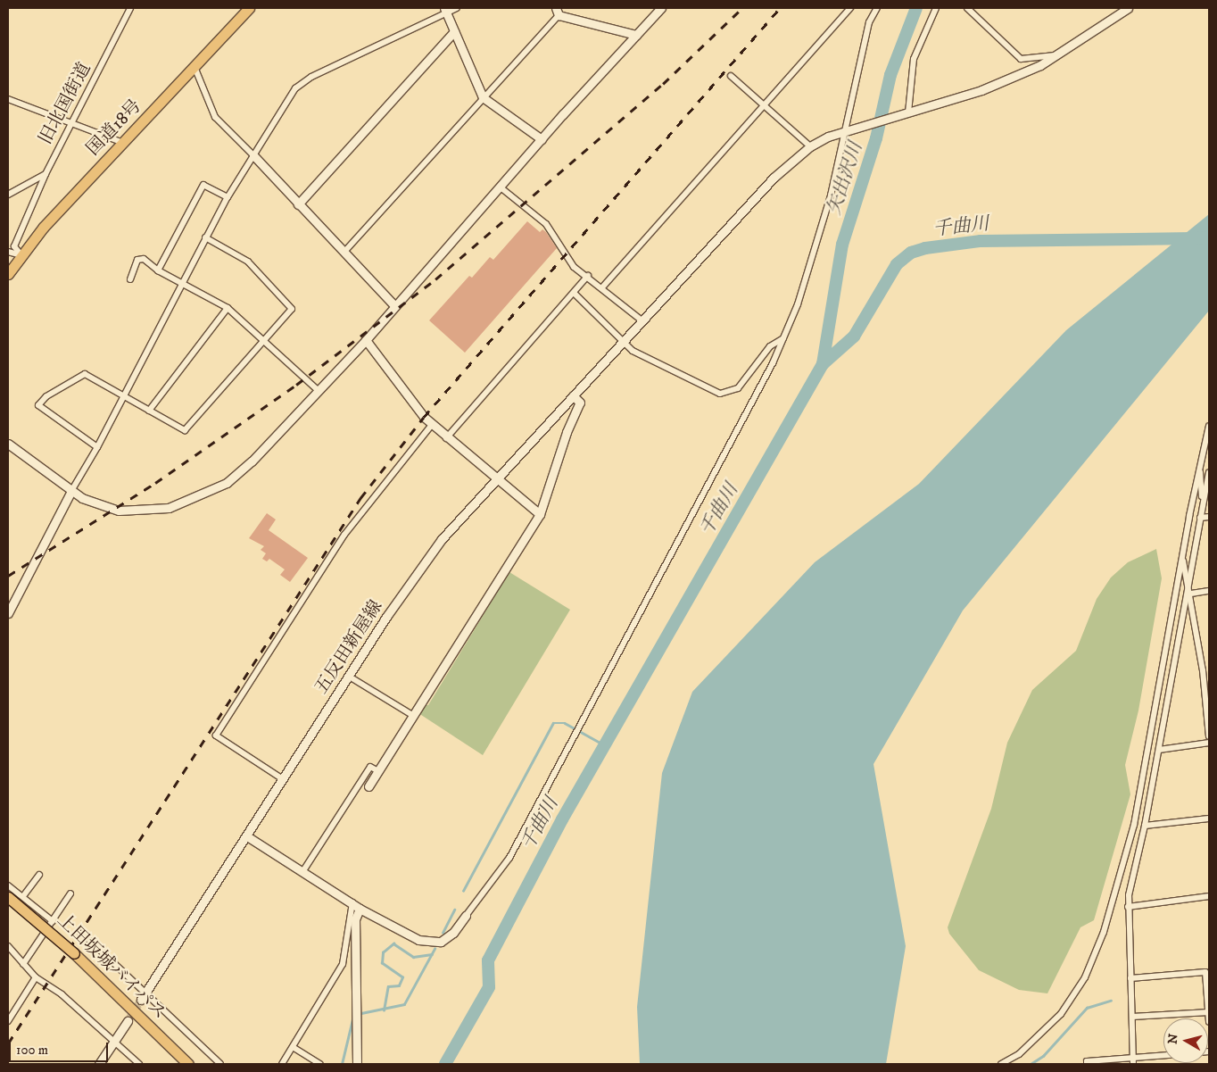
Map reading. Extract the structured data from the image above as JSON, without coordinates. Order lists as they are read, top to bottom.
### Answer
{
  "streets": {
    "highway": ["国道18号", "上田坂城バイパス"],
    "street": ["旧北国街道", "五反田新屋線"]
  },
  "crossings": [
    ["旧北国街道", "国道18号"]
  ],
  "water": ["矢出沢川", "千曲川"],
  "scale_bar": "100 m",
  "north": "left"
}
